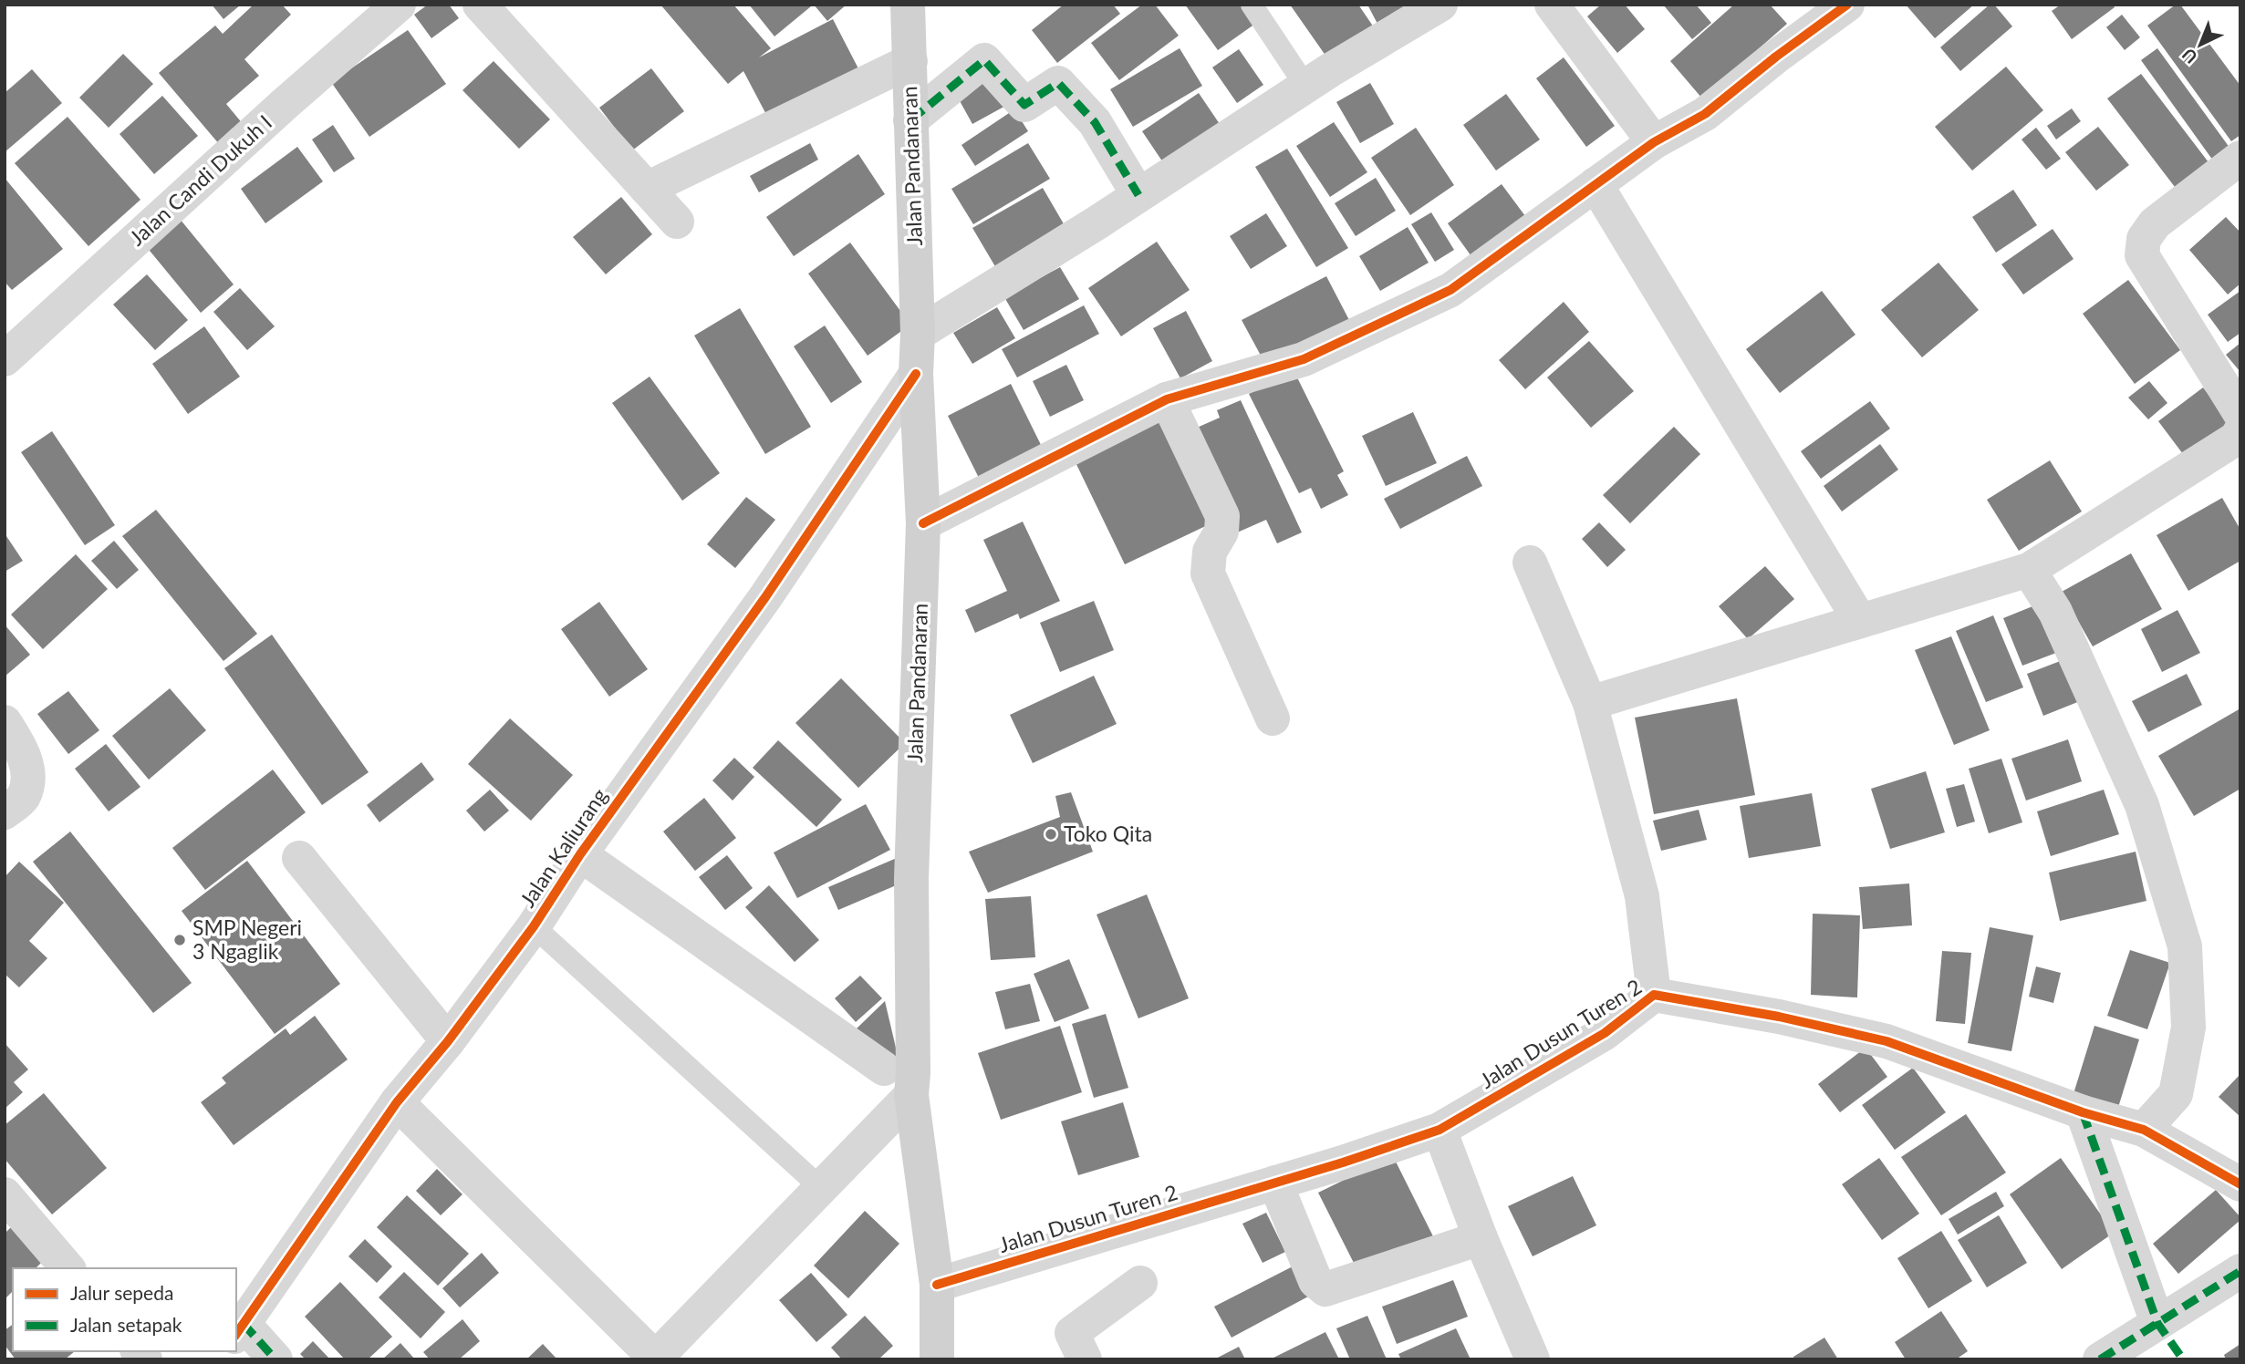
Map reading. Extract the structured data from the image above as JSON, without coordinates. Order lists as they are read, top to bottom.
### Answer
{
  "streets": {
    "main road": ["Jalan Pandanaran"],
    "street": ["Jalan Candi Dukuh I", "Jalan Kaliurang", "Jalan Dusun Turen 2"]
  },
  "crossings": [
    ["Jalan Pandanaran", "Jalan Kaliurang"],
    ["Jalan Pandanaran", "Jalan Dusun Turen 2"]
  ],
  "places": ["Toko Qita", "SMP Negeri 3 Ngaglik"],
  "legend": ["Jalur sepeda", "Jalan setapak"],
  "north": "bottom left"
}
